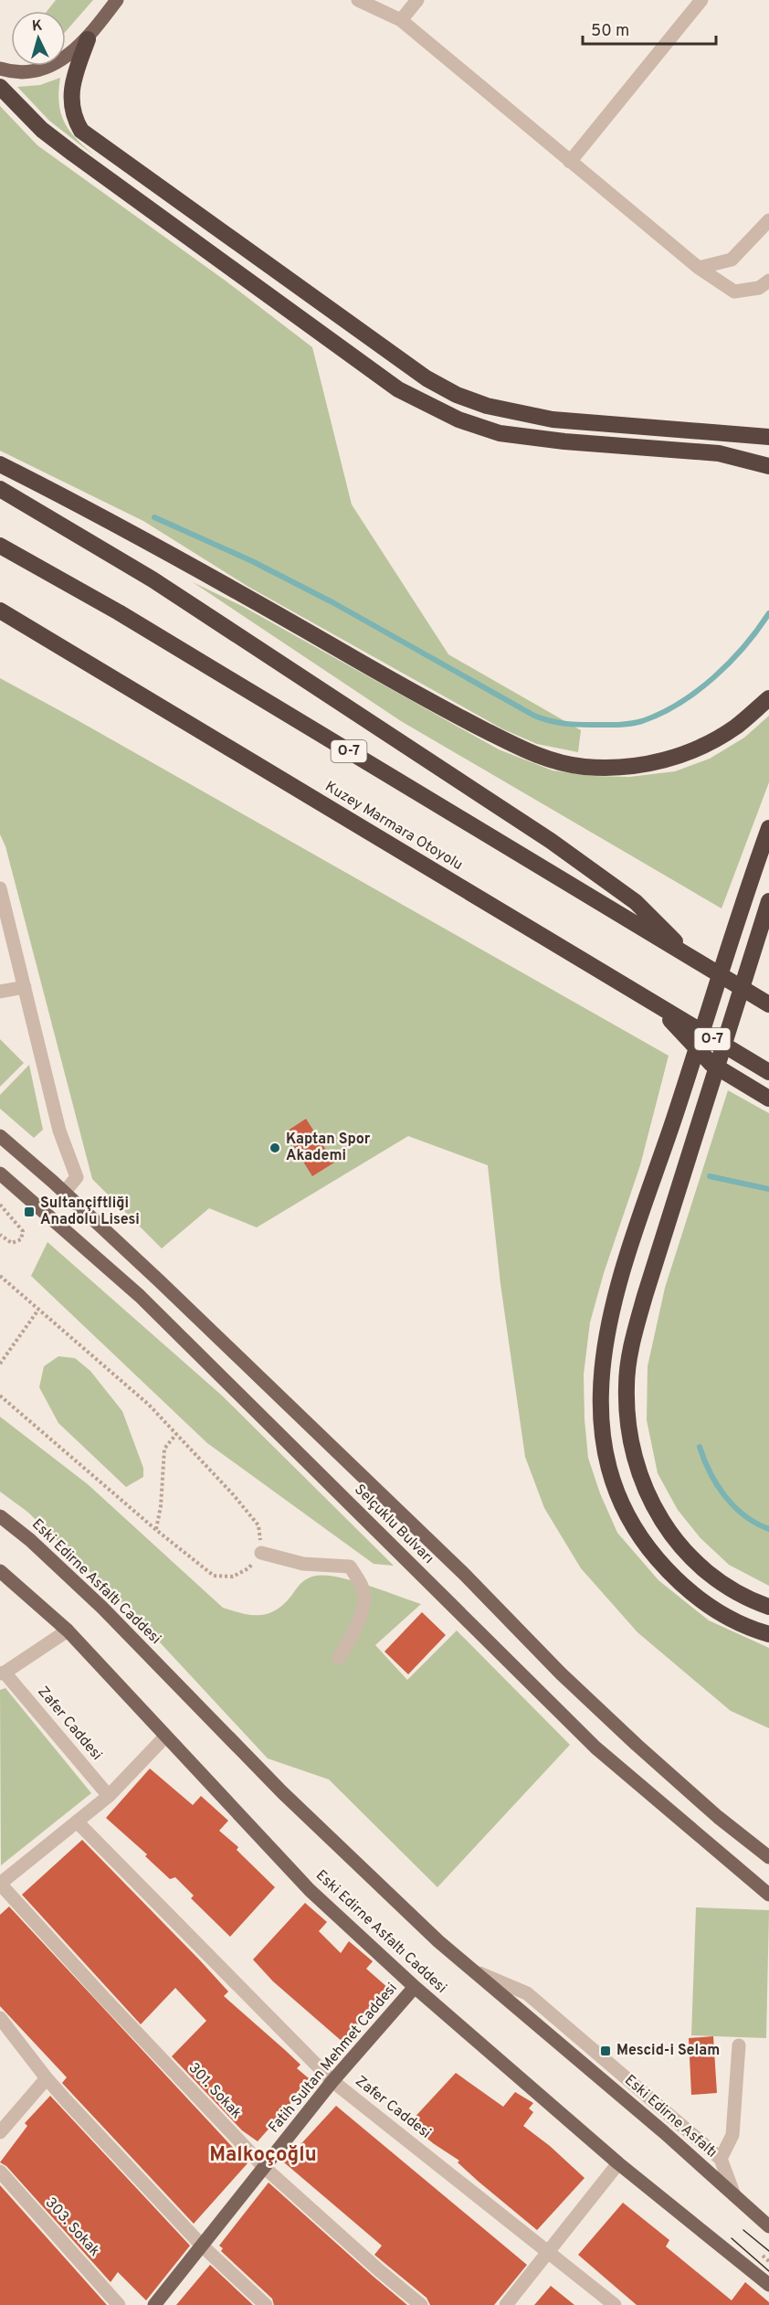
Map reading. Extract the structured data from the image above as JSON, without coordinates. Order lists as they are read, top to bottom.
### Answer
{
  "streets": {
    "highway": ["O-7", "Kuzey Marmara Otoyolu"],
    "main road": [
      "Selçuklu Bulvarı",
      "Eski Edirne Asfaltı Caddesi",
      "Fatih Sultan Mehmet Caddesi",
      "Eski Edirne Asfaltı"
    ],
    "street": ["Zafer Caddesi", "301. Sokak", "303. Sokak"]
  },
  "crossings": [
    ["Eski Edirne Asfaltı Caddesi", "Zafer Caddesi"],
    ["Eski Edirne Asfaltı Caddesi", "Fatih Sultan Mehmet Caddesi"],
    ["Eski Edirne Asfaltı Caddesi", "Eski Edirne Asfaltı"],
    ["Zafer Caddesi", "Fatih Sultan Mehmet Caddesi"],
    ["Fatih Sultan Mehmet Caddesi", "301. Sokak"]
  ],
  "districts": ["Malkoçoğlu"],
  "places": {
    "other": ["Kaptan Spor Akademi"],
    "transit": ["Sultançiftliği Anadolu Lisesi", "Mescid-i Selam"]
  },
  "scale_bar": "50 m",
  "north": "top"
}
